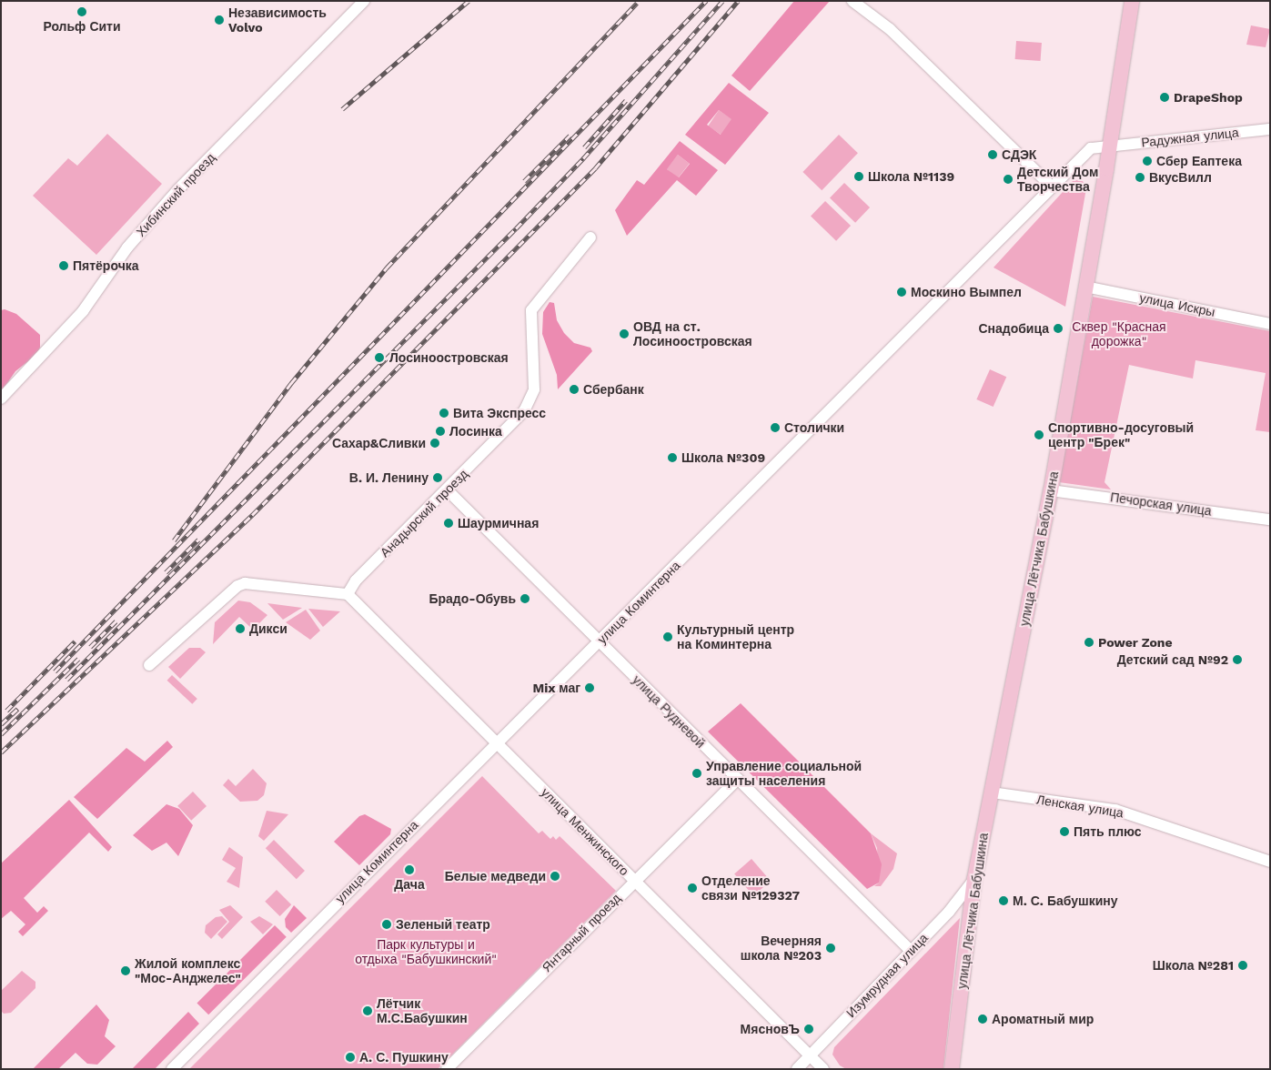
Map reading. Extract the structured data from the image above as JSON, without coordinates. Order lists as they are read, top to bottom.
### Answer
{
  "streets": {
    "main road": ["улица Лётчика Бабушкина"],
    "street": [
      "Радужная улица",
      "Хибинский проезд",
      "улица Искры",
      "Печорская улица",
      "Анадырский проезд",
      "улица Коминтерна",
      "улица Рудневой",
      "Ленская улица",
      "улица Менжинского",
      "Янтарный проезд",
      "Изумрудная улица"
    ]
  },
  "crossings": [
    ["Радужная улица", "улица Лётчика Бабушкина"],
    ["Радужная улица", "улица Коминтерна"],
    ["улица Искры", "улица Лётчика Бабушкина"],
    ["Печорская улица", "улица Лётчика Бабушкина"],
    ["Анадырский проезд", "улица Рудневой"],
    ["Анадырский проезд", "улица Менжинского"],
    ["улица Лётчика Бабушкина", "улица Коминтерна"],
    ["улица Лётчика Бабушкина", "Ленская улица"],
    ["улица Лётчика Бабушкина", "Изумрудная улица"],
    ["улица Коминтерна", "улица Рудневой"],
    ["улица Коминтерна", "улица Менжинского"],
    ["улица Рудневой", "Янтарный проезд"],
    ["улица Рудневой", "Изумрудная улица"],
    ["улица Менжинского", "Янтарный проезд"],
    ["улица Менжинского", "Изумрудная улица"]
  ],
  "parks": ["Сквер \"Красная дорожка\"", "Парк культуры и отдыха \"Бабушкинский\""],
  "places": [
    "Рольф Сити",
    "Независимость Volvo",
    "DrapeShop",
    "СДЭК",
    "Сбер Еаптека",
    "Школа №1139",
    "ВкусВилл",
    "Детский Дом Творчества",
    "Пятёрочка",
    "Москино Вымпел",
    "Снадобица",
    "ОВД на ст. Лосиноостровская",
    "Лосиноостровская",
    "Сбербанк",
    "Вита Экспресс",
    "Столички",
    "Лосинка",
    "Спортивно-досуговый центр \"Брек\"",
    "Сахар&Сливки",
    "Школа №309",
    "В. И. Ленину",
    "Шаурмичная",
    "Брадо-Обувь",
    "Дикси",
    "Культурный центр на Коминтерна",
    "Power Zone",
    "Детский сад №92",
    "Mix маг",
    "Управление социальной защиты населения",
    "Пять плюс",
    "Дача",
    "Белые медведи",
    "Отделение связи №129327",
    "М. С. Бабушкину",
    "Зеленый театр",
    "Вечерняя школа №203",
    "Школа №281",
    "Жилой комплекс \"Мос-Анджелес\"",
    "Лётчик М.С.Бабушкин",
    "Ароматный мир",
    "МясновЪ",
    "А. С. Пушкину"
  ]
}
